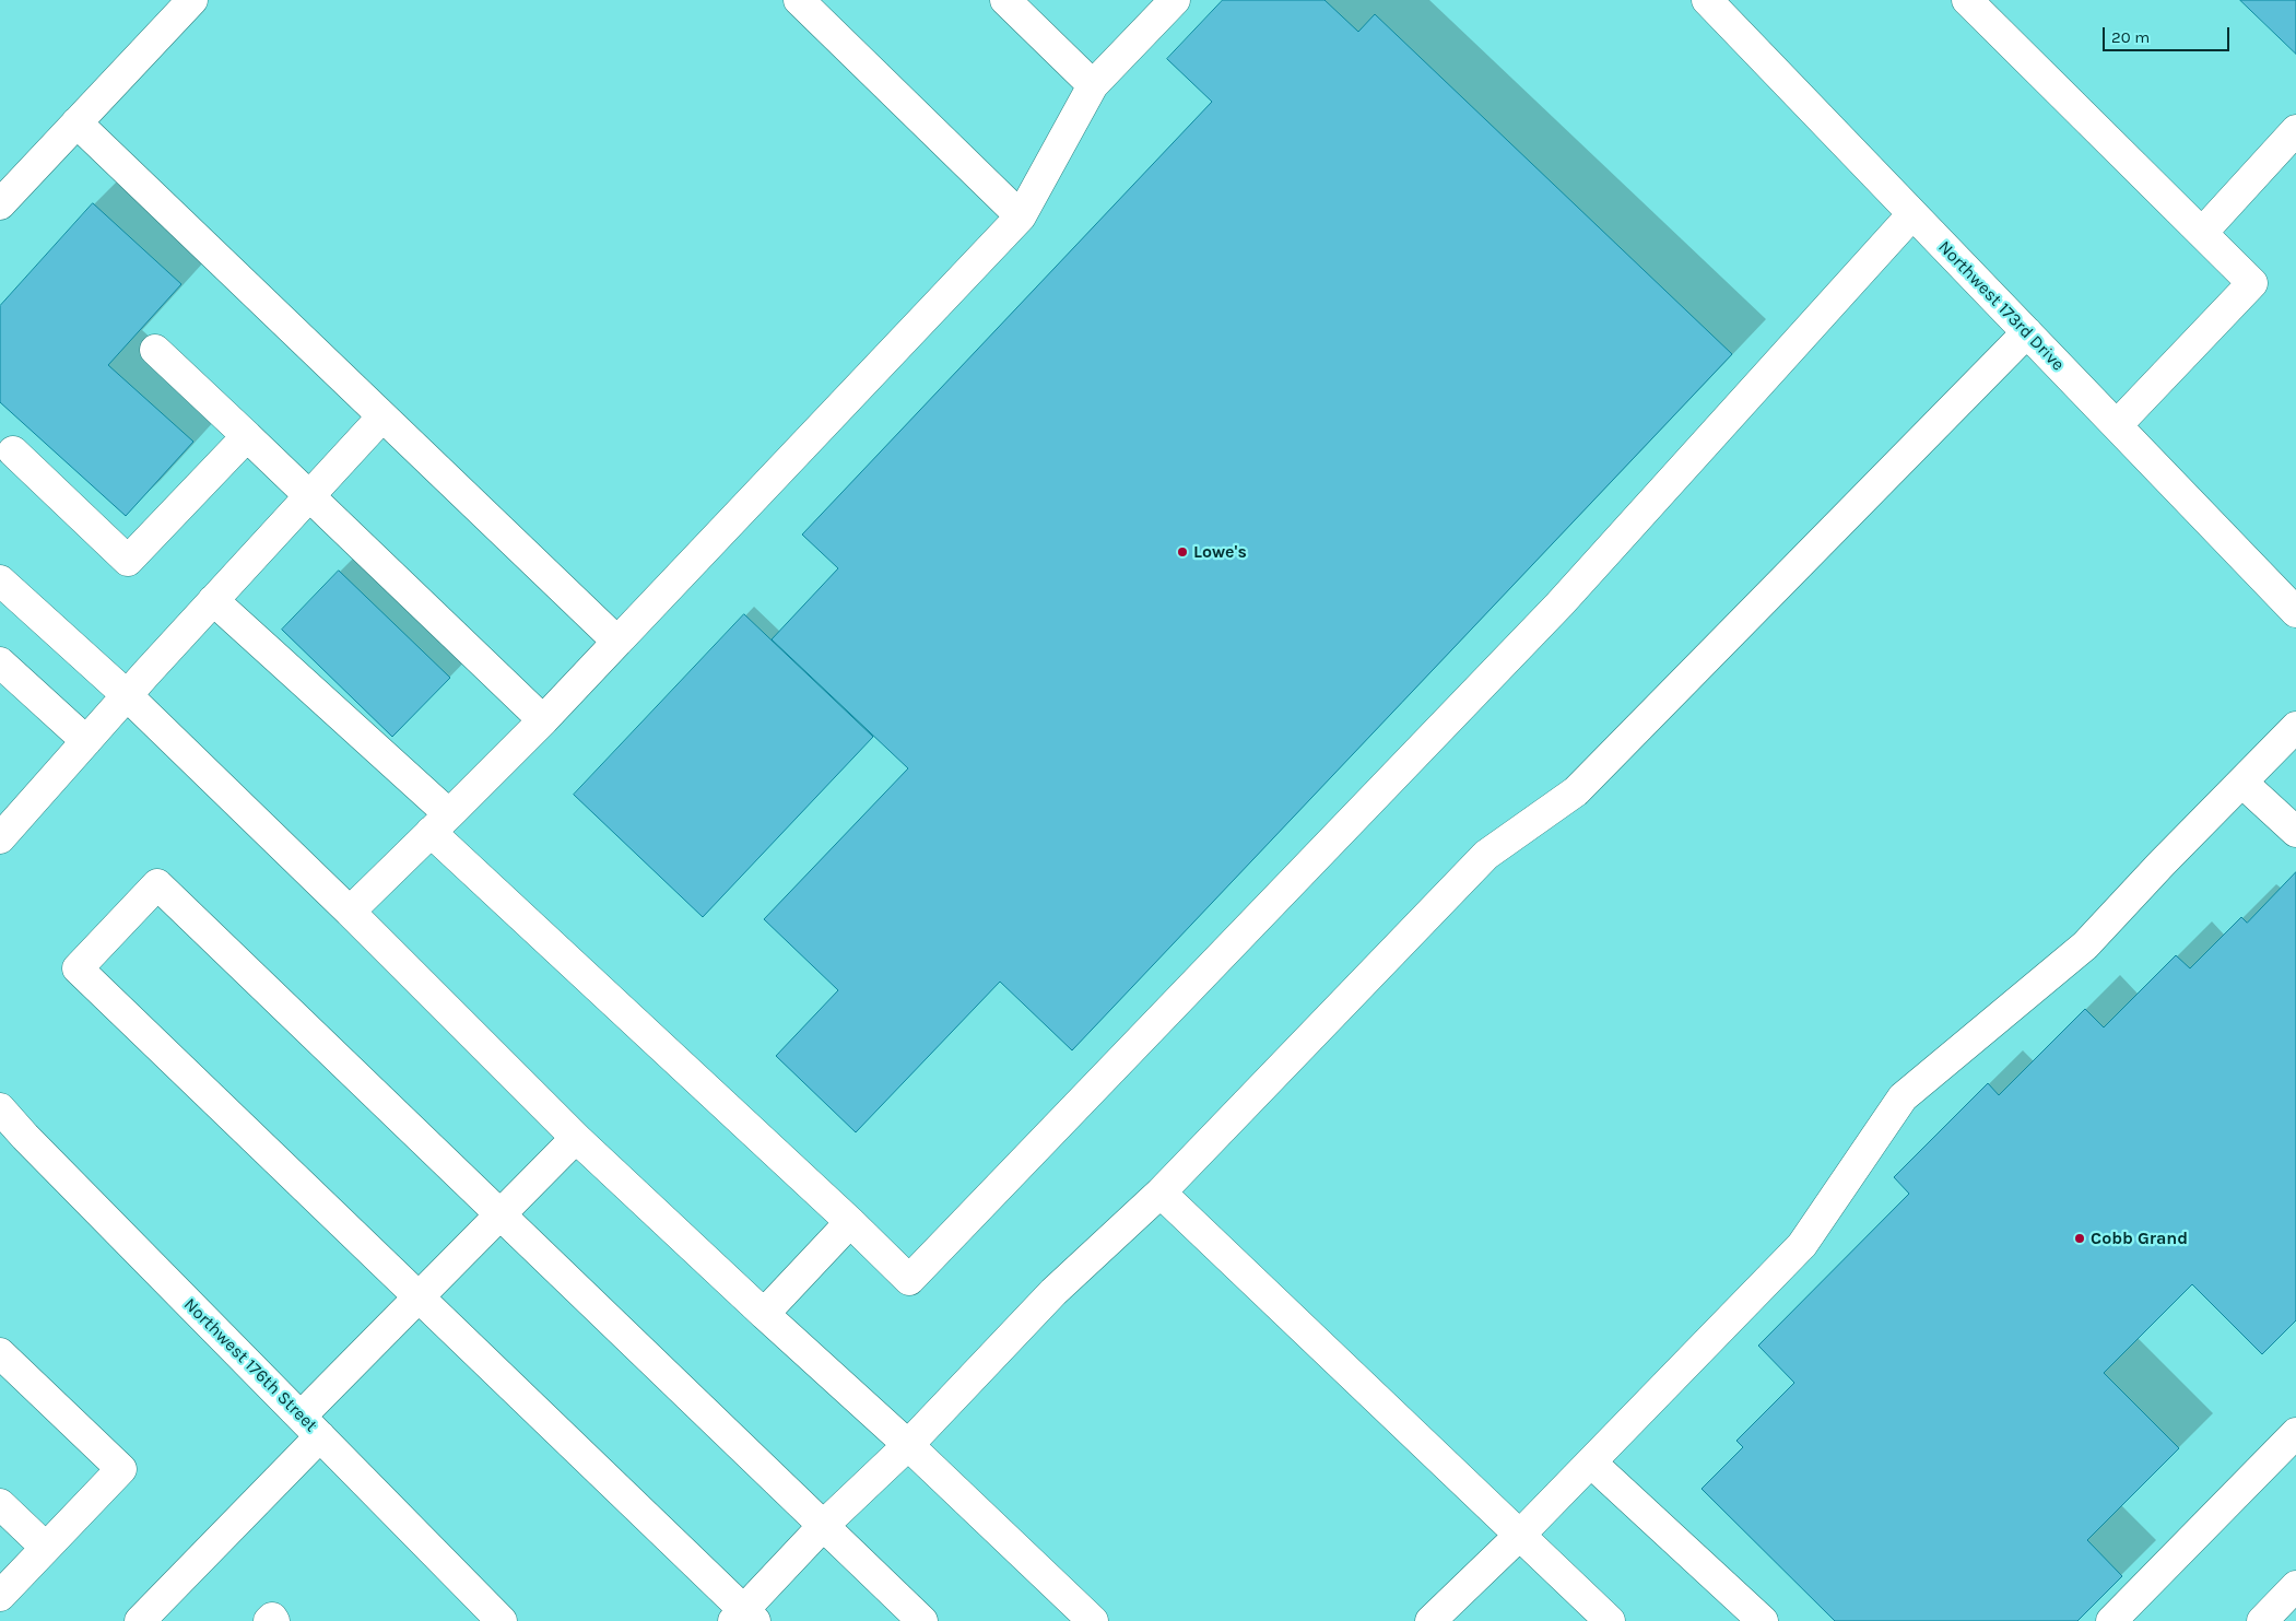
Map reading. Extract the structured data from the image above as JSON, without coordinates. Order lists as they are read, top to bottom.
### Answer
{
  "streets": {
    "street": ["Northwest 173rd Drive", "Northwest 176th Street"]
  },
  "places": ["Lowe's", "Cobb Grand"],
  "scale_bar": "20 m"
}
